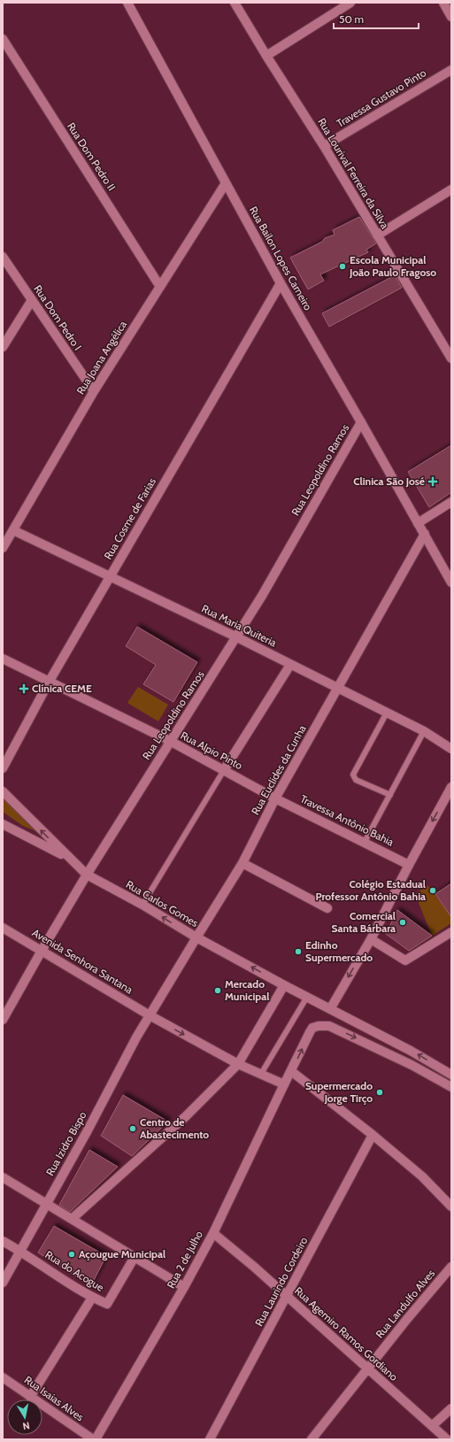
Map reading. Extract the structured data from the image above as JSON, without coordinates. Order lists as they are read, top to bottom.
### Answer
{
  "streets": {
    "street": [
      "Travessa Gustavo Pinto",
      "Rua Dom Pedro II",
      "Rua Lourival Ferreira da Silva",
      "Rua Bailon Lopes Carneiro",
      "Rua Dom Pedro I",
      "Rua Joana Angélica",
      "Rua Leopoldino Ramos",
      "Rua Cosme de Farias",
      "Rua Maria Quiteria",
      "Rua Alpio Pinto",
      "Rua Euclides da Cunha",
      "Travessa Antônio Bahia",
      "Rua Carlos Gomes",
      "Avenida Senhora Santana",
      "Rua Izidro Bispo",
      "Rua 2 de Julho",
      "Rua do Acogue",
      "Rua Laurindo Cordeiro",
      "Rua Landulfo Alves",
      "Rua Agemiro Ramos Gordiano",
      "Rua Isaias Alves"
    ]
  },
  "crossings": [
    ["Travessa Gustavo Pinto", "Rua Lourival Ferreira da Silva"],
    ["Rua Dom Pedro II", "Rua Joana Angélica"],
    ["Rua Bailon Lopes Carneiro", "Rua Joana Angélica"],
    ["Rua Bailon Lopes Carneiro", "Rua Leopoldino Ramos"],
    ["Rua Bailon Lopes Carneiro", "Rua Cosme de Farias"],
    ["Rua Bailon Lopes Carneiro", "Rua Euclides da Cunha"],
    ["Rua Dom Pedro I", "Rua Joana Angélica"],
    ["Rua Joana Angélica", "Rua Maria Quiteria"],
    ["Rua Leopoldino Ramos", "Rua Maria Quiteria"],
    ["Rua Leopoldino Ramos", "Rua Alpio Pinto"],
    ["Rua Leopoldino Ramos", "Rua Carlos Gomes"],
    ["Rua Leopoldino Ramos", "Avenida Senhora Santana"],
    ["Rua Cosme de Farias", "Rua Maria Quiteria"],
    ["Rua Cosme de Farias", "Rua Alpio Pinto"],
    ["Rua Maria Quiteria", "Rua Euclides da Cunha"],
    ["Rua Alpio Pinto", "Rua Euclides da Cunha"],
    ["Rua Alpio Pinto", "Travessa Antônio Bahia"],
    ["Rua Euclides da Cunha", "Travessa Antônio Bahia"],
    ["Rua Euclides da Cunha", "Rua Carlos Gomes"],
    ["Rua Euclides da Cunha", "Avenida Senhora Santana"],
    ["Rua Euclides da Cunha", "Rua Izidro Bispo"],
    ["Avenida Senhora Santana", "Rua Izidro Bispo"],
    ["Avenida Senhora Santana", "Rua 2 de Julho"],
    ["Rua Izidro Bispo", "Rua do Acogue"],
    ["Rua 2 de Julho", "Rua Agemiro Ramos Gordiano"],
    ["Rua 2 de Julho", "Rua Isaias Alves"],
    ["Rua Laurindo Cordeiro", "Rua Agemiro Ramos Gordiano"],
    ["Rua Landulfo Alves", "Rua Agemiro Ramos Gordiano"]
  ],
  "one_way": ["Rua Carlos Gomes"],
  "places": {
    "other": [
      "Escola Municipal João Paulo Fragoso",
      "Colégio Estadual Professor Antônio Bahia",
      "Comercial Santa Bárbara",
      "Edinho Supermercado",
      "Mercado Municipal",
      "Supermercado Jorge Tirço",
      "Centro de Abastecimento",
      "Açougue Municipal"
    ],
    "health": ["Clinica São José", "Clínica CEME"]
  },
  "scale_bar": "50 m",
  "north": "bottom"
}
